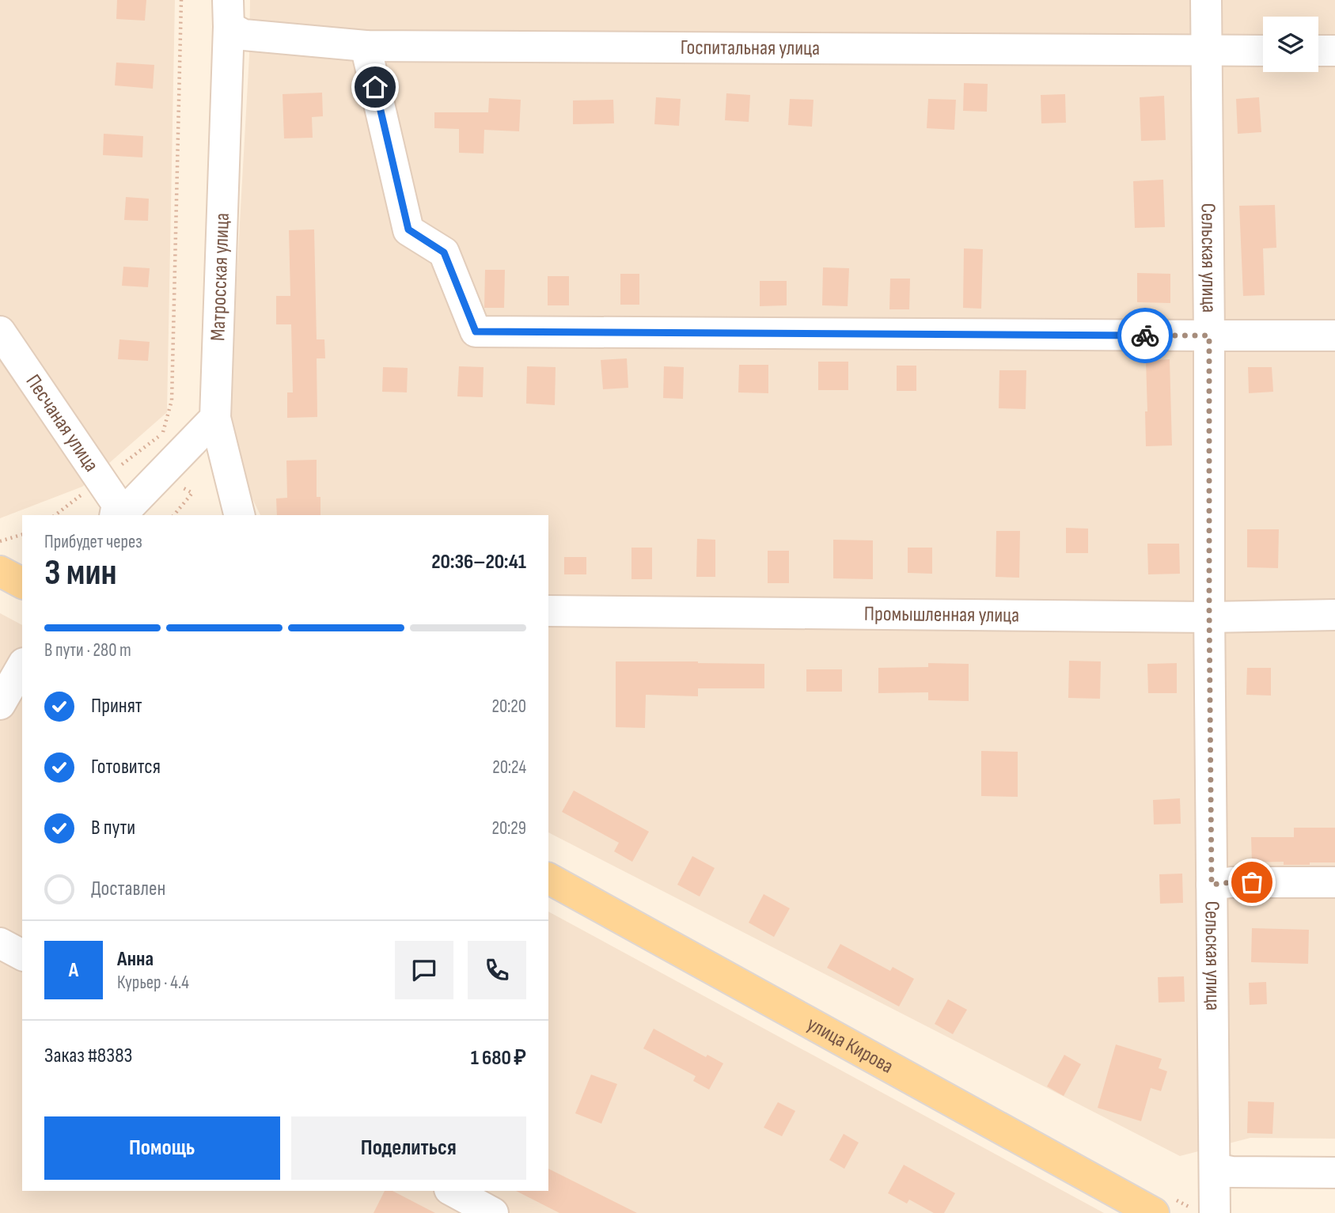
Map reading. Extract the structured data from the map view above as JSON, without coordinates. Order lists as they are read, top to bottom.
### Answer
{
  "streets": {
    "main road": ["улица Кирова"],
    "street": [
      "Госпитальная улица",
      "Сельская улица",
      "Матросская улица",
      "Песчаная улица",
      "Промышленная улица"
    ]
  },
  "crossings": [
    ["Госпитальная улица", "Сельская улица"],
    ["Госпитальная улица", "Матросская улица"],
    ["Сельская улица", "Промышленная улица"]
  ],
  "page": {
    "heading": ["3 мин", "Прибудет через", "20:36–20:41"],
    "panel": [
      "Анна",
      "Курьер · 4.4",
      "Заказ #8383",
      "1 680 ₽"
    ],
    "bar": "В пути · 280 m",
    "list": [
      ["Принят", "20:20"],
      ["Готовится", "20:24"],
      ["В пути", "20:29"],
      "Доставлен"
    ],
    "round": "А",
    "buttons": ["Помощь", "Поделиться"]
  }
}
